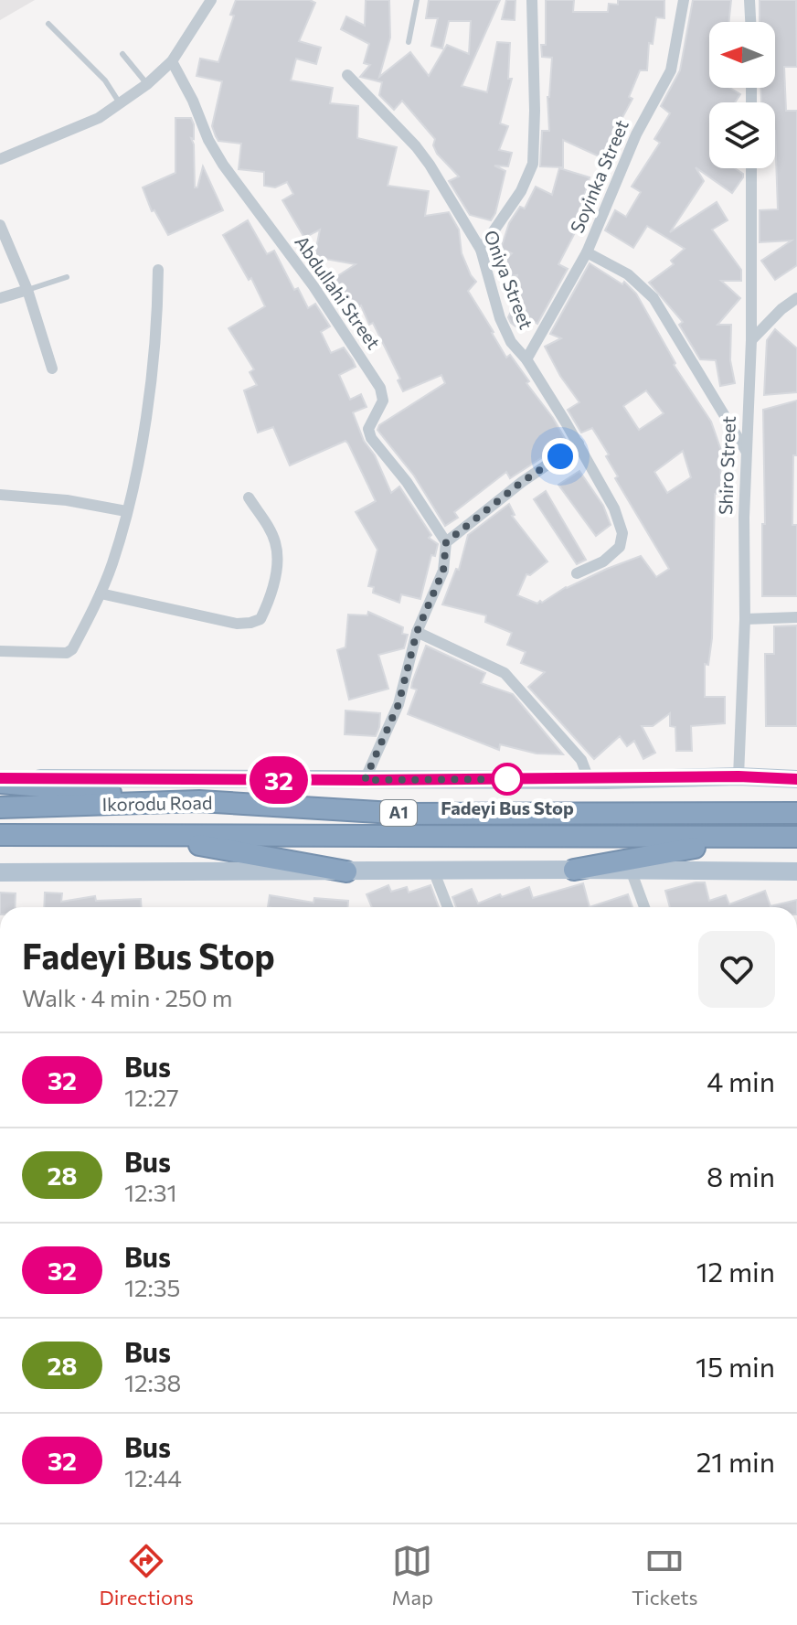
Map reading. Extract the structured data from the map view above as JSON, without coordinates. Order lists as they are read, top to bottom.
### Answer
{
  "streets": {
    "highway": ["Ikorodu Road", "A1"],
    "street": [
      "Soyinka Street",
      "Oniya Street",
      "Abdullahi Street",
      "Shiro Street"
    ]
  },
  "crossings": [
    ["Soyinka Street", "Oniya Street"],
    ["Shiro Street", "Ikorodu Road"]
  ],
  "places": ["Fadeyi Bus Stop"],
  "lines": ["bus line 32"],
  "north": "left",
  "page": {
    "on_map": "32",
    "heading": ["Fadeyi Bus Stop", "Walk · 4 min · 250 m"],
    "list": [
      {
        "mark": "32",
        "name": "Bus",
        "note": "12:27",
        "value": "4 min"
      },
      {
        "mark": "28",
        "name": "Bus",
        "note": "12:31",
        "value": "8 min"
      },
      {
        "mark": "32",
        "name": "Bus",
        "note": "12:35",
        "value": "12 min"
      },
      {
        "mark": "28",
        "name": "Bus",
        "note": "12:38",
        "value": "15 min"
      },
      {
        "mark": "32",
        "name": "Bus",
        "note": "12:44",
        "value": "21 min"
      }
    ],
    "tabs": ["Directions", "Map", "Tickets"]
  }
}
